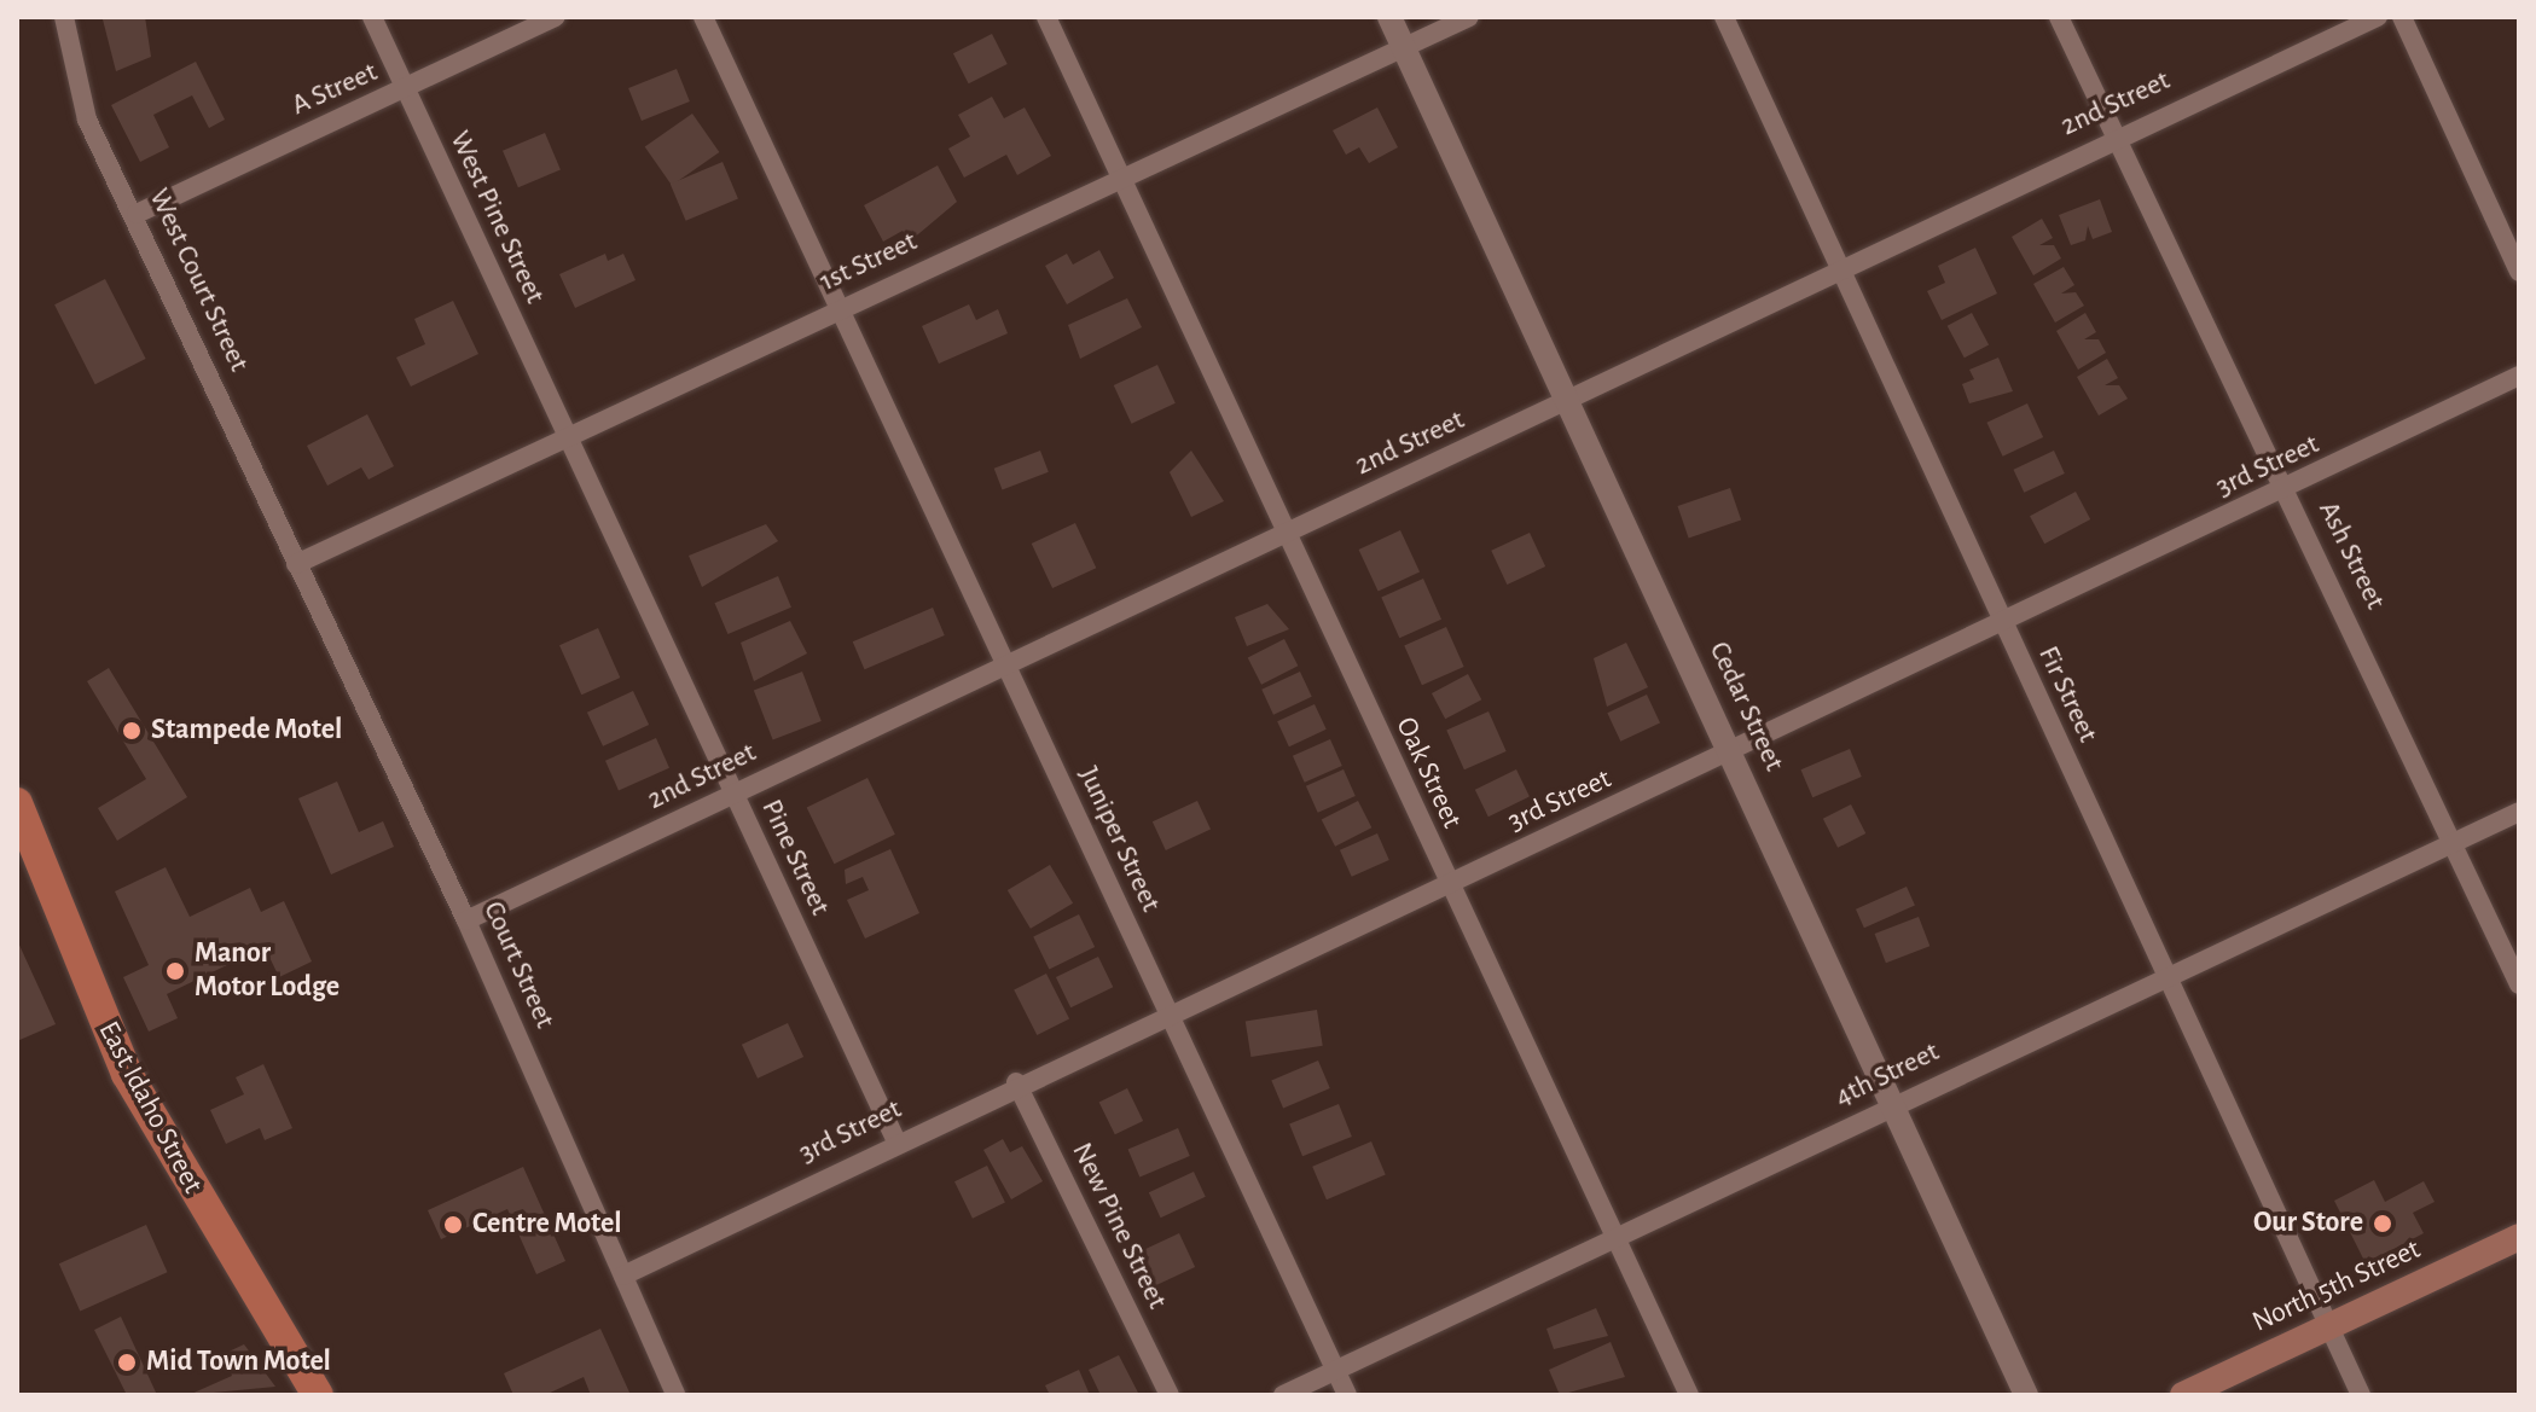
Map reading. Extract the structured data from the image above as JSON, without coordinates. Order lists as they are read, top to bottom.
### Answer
{
  "streets": {
    "main road": ["East Idaho Street", "North 5th Street"],
    "street": [
      "A Street",
      "2nd Street",
      "West Pine Street",
      "1st Street",
      "West Court Street",
      "3rd Street",
      "Ash Street",
      "Fir Street",
      "Cedar Street",
      "Oak Street",
      "Juniper Street",
      "Pine Street",
      "Court Street",
      "4th Street",
      "New Pine Street"
    ]
  },
  "crossings": [
    ["A Street", "West Pine Street"],
    ["A Street", "West Court Street"],
    ["2nd Street", "Ash Street"],
    ["2nd Street", "Fir Street"],
    ["2nd Street", "Cedar Street"],
    ["2nd Street", "Oak Street"],
    ["2nd Street", "Juniper Street"],
    ["2nd Street", "Pine Street"],
    ["2nd Street", "Court Street"],
    ["West Pine Street", "1st Street"],
    ["West Pine Street", "Pine Street"],
    ["1st Street", "West Court Street"],
    ["1st Street", "Cedar Street"],
    ["1st Street", "Oak Street"],
    ["1st Street", "Juniper Street"],
    ["1st Street", "Pine Street"],
    ["1st Street", "Court Street"],
    ["West Court Street", "Court Street"],
    ["3rd Street", "Ash Street"],
    ["3rd Street", "Fir Street"],
    ["3rd Street", "Cedar Street"],
    ["3rd Street", "Oak Street"],
    ["3rd Street", "Juniper Street"],
    ["3rd Street", "Pine Street"],
    ["3rd Street", "Court Street"],
    ["3rd Street", "New Pine Street"],
    ["Ash Street", "4th Street"],
    ["Fir Street", "4th Street"],
    ["Fir Street", "North 5th Street"],
    ["Cedar Street", "4th Street"],
    ["Oak Street", "4th Street"],
    ["Juniper Street", "4th Street"]
  ],
  "places": [
    "Stampede Motel",
    "Manor Motor Lodge",
    "Our Store",
    "Centre Motel",
    "Mid Town Motel"
  ]
}
